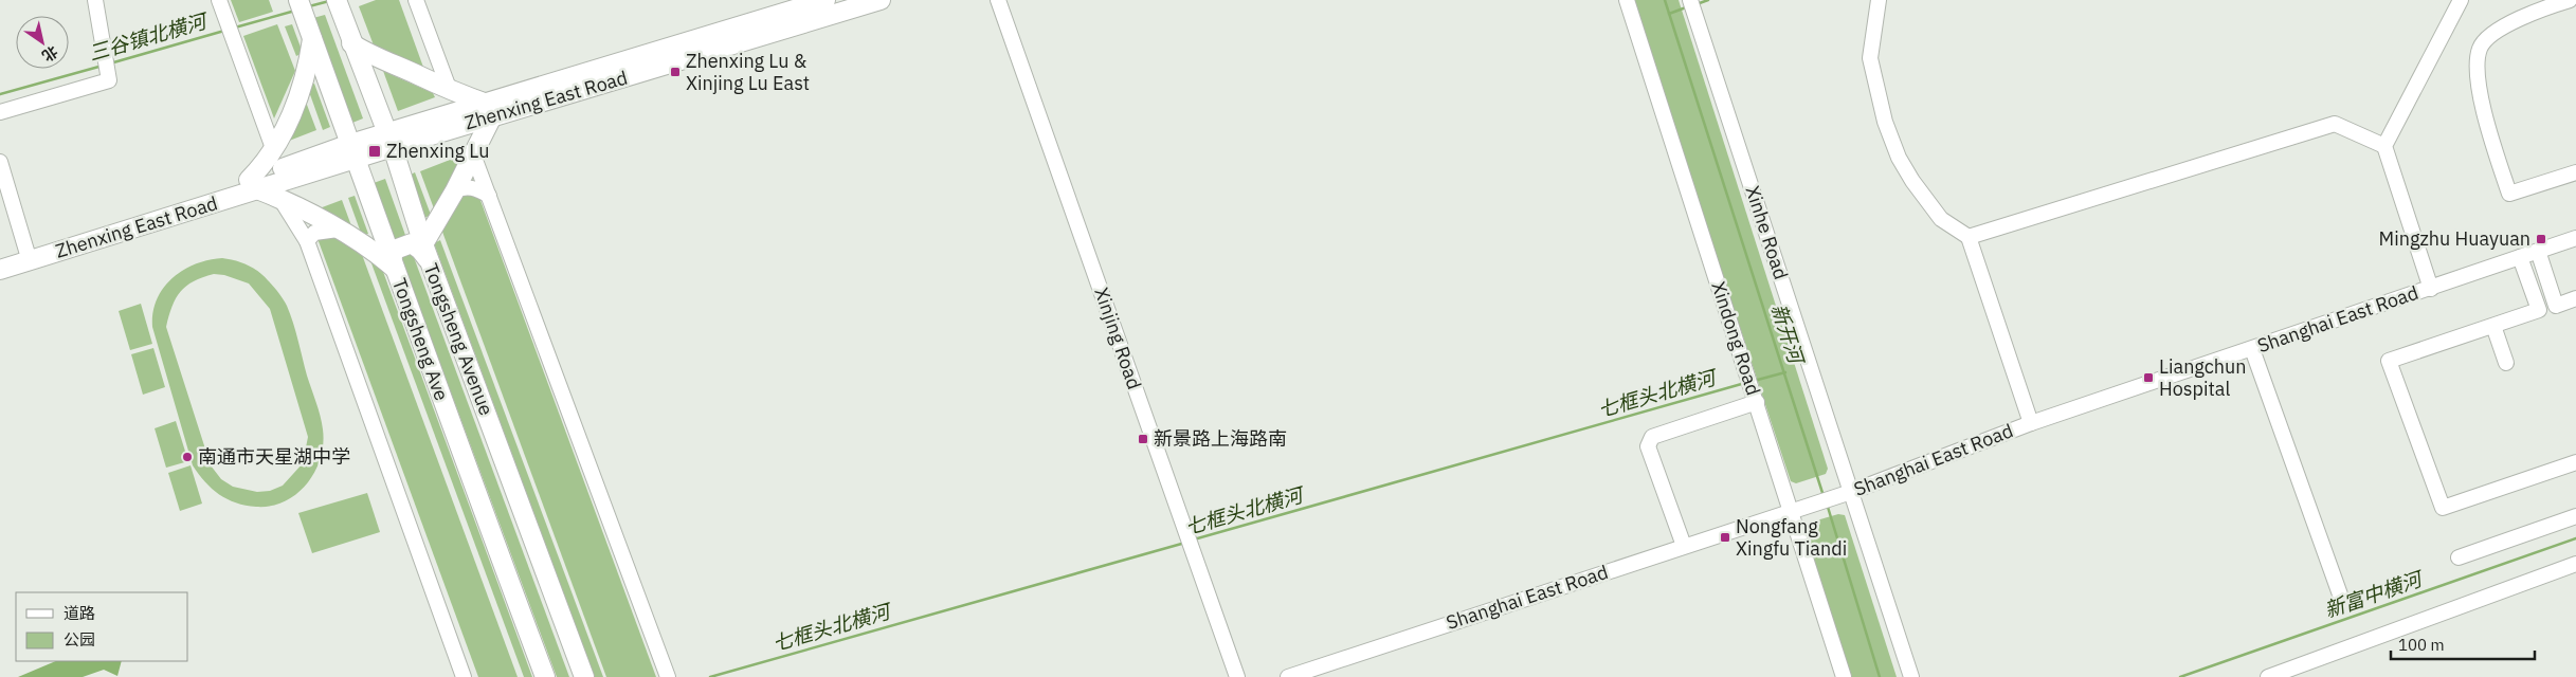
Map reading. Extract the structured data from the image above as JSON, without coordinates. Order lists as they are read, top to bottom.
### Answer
{
  "streets": {
    "main road": ["Zhenxing East Road", "Tongsheng Ave", "Tongsheng Avenue"],
    "street": [
      "Xinhe Road",
      "Shanghai East Road",
      "Xinjing Road",
      "Xindong Road"
    ]
  },
  "crossings": [
    ["Zhenxing East Road", "Tongsheng Ave"],
    ["Zhenxing East Road", "Tongsheng Avenue"],
    ["Xinhe Road", "Shanghai East Road"],
    ["Shanghai East Road", "Xindong Road"]
  ],
  "water": [
    "三谷镇北横河",
    "新开河",
    "七框头北横河",
    "新富中横河"
  ],
  "places": {
    "transit": [
      "Zhenxing Lu & Xinjing Lu East",
      "Zhenxing Lu",
      "Mingzhu Huayuan",
      "Liangchun Hospital",
      "新景路上海路南",
      "Nongfang Xingfu Tiandi"
    ],
    "other": ["南通市天星湖中学"]
  },
  "legend": ["道路", "公园"],
  "scale_bar": "100 m",
  "north": "bottom right"
}
